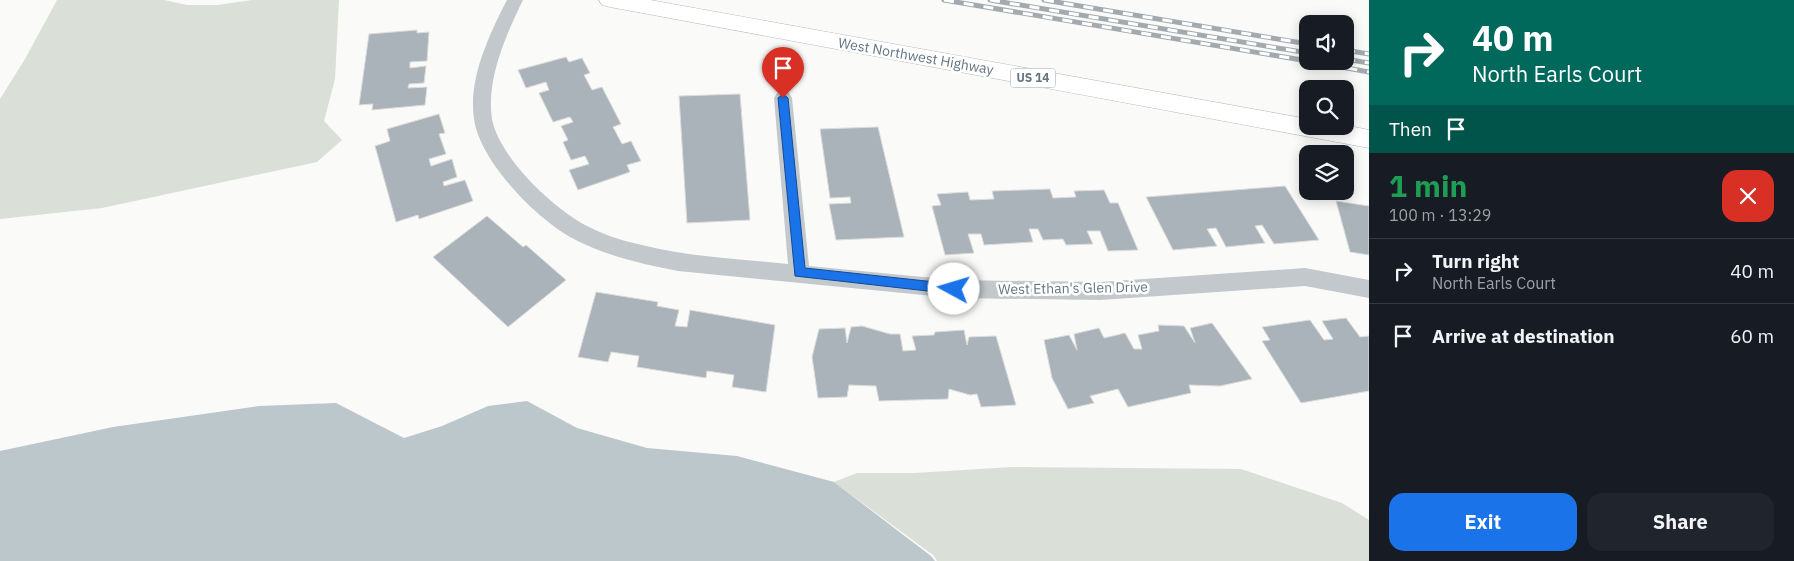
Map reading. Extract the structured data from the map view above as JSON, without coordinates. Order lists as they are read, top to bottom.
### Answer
{
  "streets": {
    "main road": ["West Northwest Highway", "US 14"],
    "street": ["West Ethan's Glen Drive"]
  },
  "page": {
    "turn": ["40 m", "North Earls Court"],
    "then": "Then",
    "heading": ["1 min", "100 m · 13:29"],
    "list": [
      {
        "name": "Turn right",
        "note": "North Earls Court",
        "value": "40 m"
      },
      {
        "name": "Arrive at destination",
        "value": "60 m"
      }
    ],
    "buttons": ["Exit", "Share"]
  }
}
